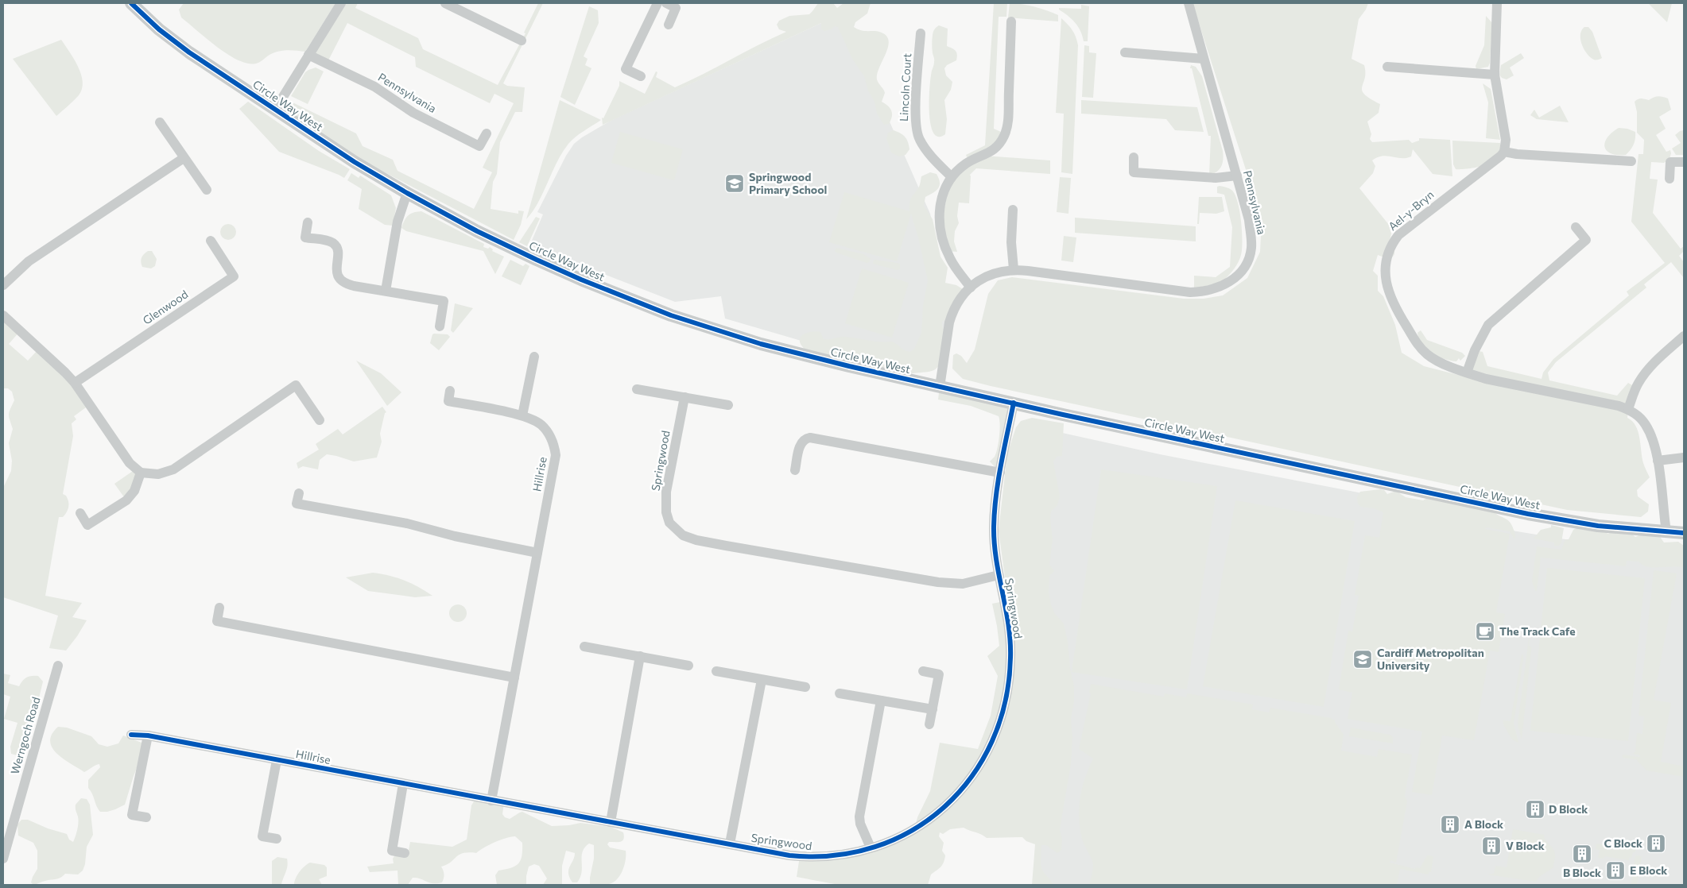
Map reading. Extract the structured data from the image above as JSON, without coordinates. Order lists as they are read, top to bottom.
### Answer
{
  "streets": {
    "street": [
      "Lincoln Court",
      "Pennsylvania",
      "Circle Way West",
      "Ael-y-Bryn",
      "Glenwood",
      "Springwood",
      "Hillrise",
      "Werngoch Road"
    ]
  },
  "crossings": [
    ["Pennsylvania", "Circle Way West"],
    ["Circle Way West", "Ael-y-Bryn"],
    ["Circle Way West", "Springwood"],
    ["Springwood", "Hillrise"]
  ],
  "places": {
    "school or university": ["Springwood Primary School", "Cardiff Metropolitan University"],
    "cafe": ["The Track Cafe"],
    "building": [
      "D Block",
      "A Block",
      "C Block",
      "V Block",
      "B Block",
      "E Block"
    ]
  }
}
